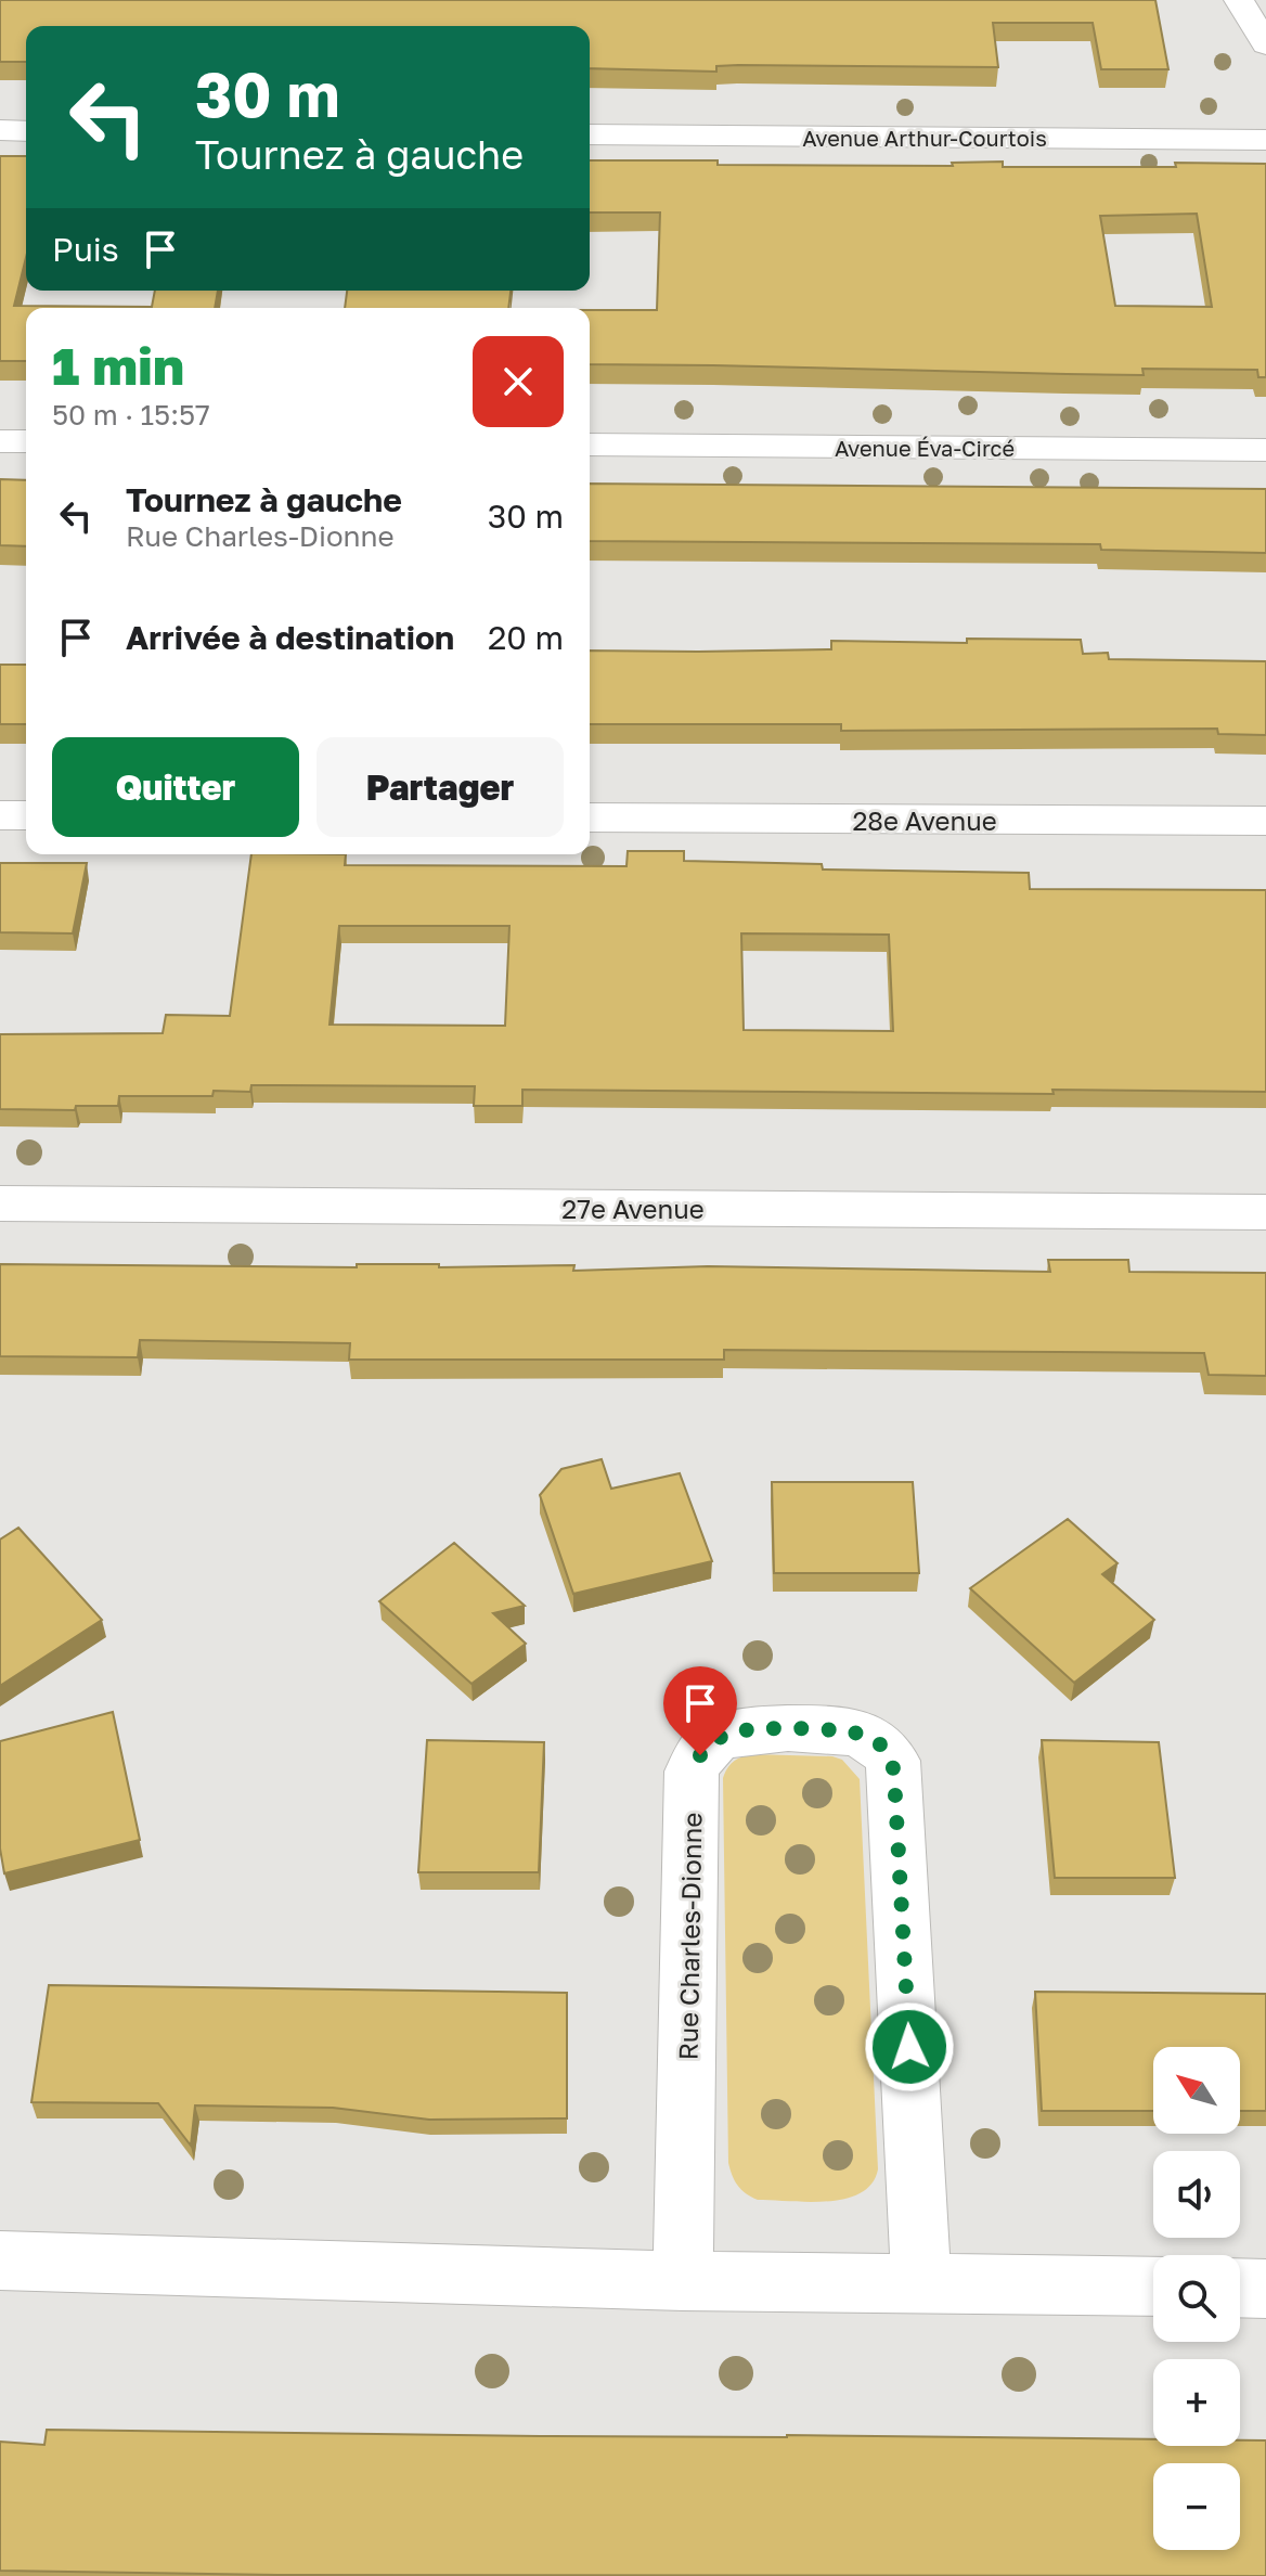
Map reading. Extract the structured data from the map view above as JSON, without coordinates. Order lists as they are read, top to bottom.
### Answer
{
  "streets": {
    "street": [
      "Avenue Arthur-Courtois",
      "Avenue Éva-Circé",
      "28e Avenue",
      "27e Avenue",
      "Rue Charles-Dionne"
    ]
  },
  "north": "top left",
  "page": {
    "turn": ["30 m", "Tournez à gauche"],
    "then": "Puis",
    "heading": ["1 min", "50 m · 15:57"],
    "list": [
      {
        "name": "Tournez à gauche",
        "note": "Rue Charles-Dionne",
        "value": "30 m"
      },
      {
        "name": "Arrivée à destination",
        "value": "20 m"
      }
    ],
    "buttons": ["Quitter", "Partager"],
    "map_buttons": ["+", "−"]
  }
}
